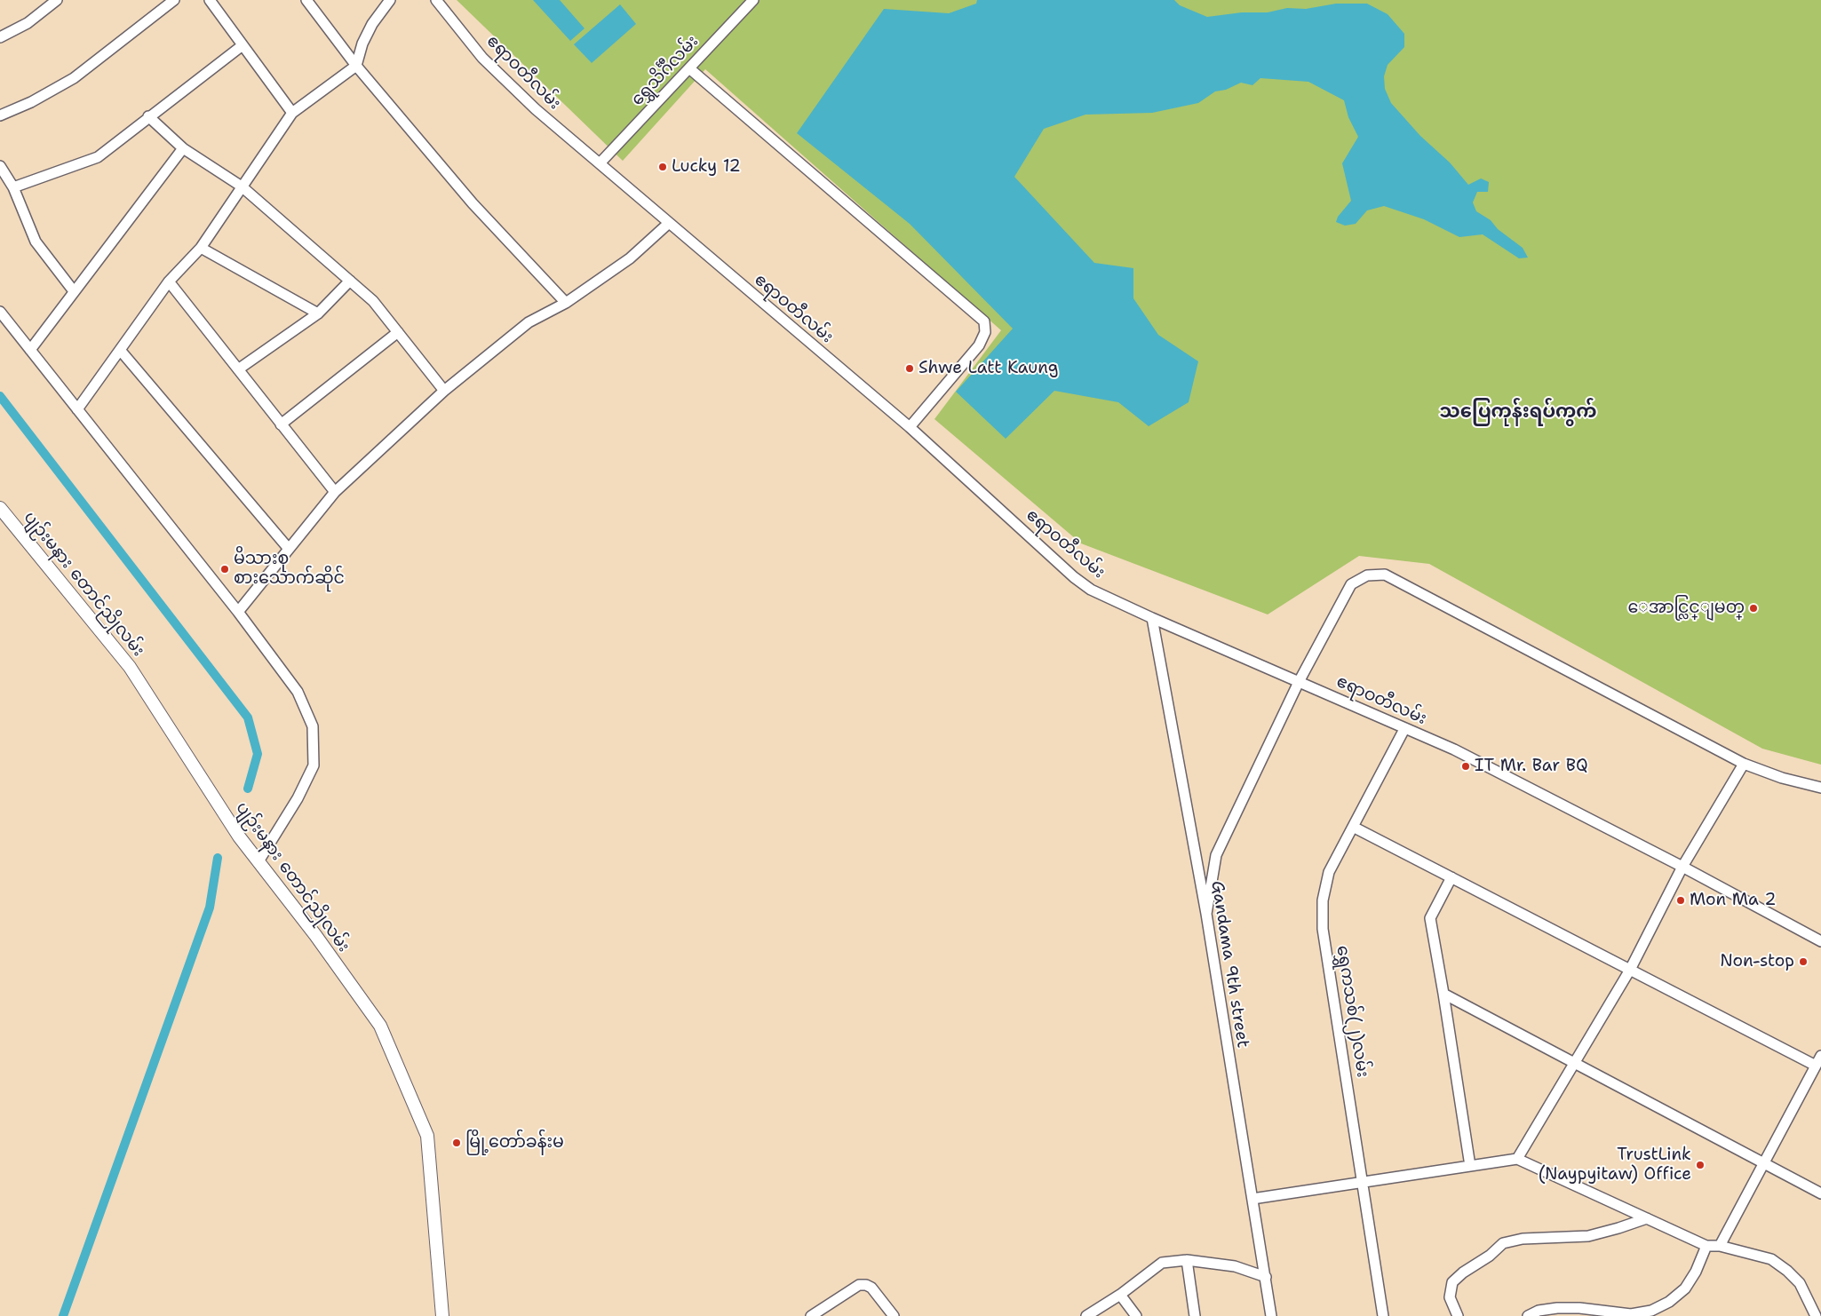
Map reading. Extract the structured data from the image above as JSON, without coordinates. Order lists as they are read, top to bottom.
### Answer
{
  "streets": {
    "main road": ["ပျဉ်းမနား တောင်ညိုလမ်း"],
    "street": [
      "ရွှေသိင်္ဂီလမ်း",
      "ဧရာဝတီလမ်း",
      "Gandama 9th street",
      "ရွှေကသစ်(၂)လမ်း"
    ]
  },
  "crossings": [
    ["ရွှေသိင်္ဂီလမ်း", "ဧရာဝတီလမ်း"],
    ["ဧရာဝတီလမ်း", "Gandama 9th street"],
    ["ဧရာဝတီလမ်း", "ရွှေကသစ်(၂)လမ်း"]
  ],
  "districts": ["သပြေကုန်းရပ်ကွက်"],
  "places": [
    "Lucky 12",
    "Shwe Latt Kaung",
    "မိသားစု စားသောက်ဆိုင်",
    "ေအာင္လြင္ျမတ္",
    "IT Mr. Bar BQ",
    "Mon Ma 2",
    "Non-stop",
    "မြို့တော်ခန်းမ",
    "TrustLink (Naypyitaw) Office"
  ]
}
